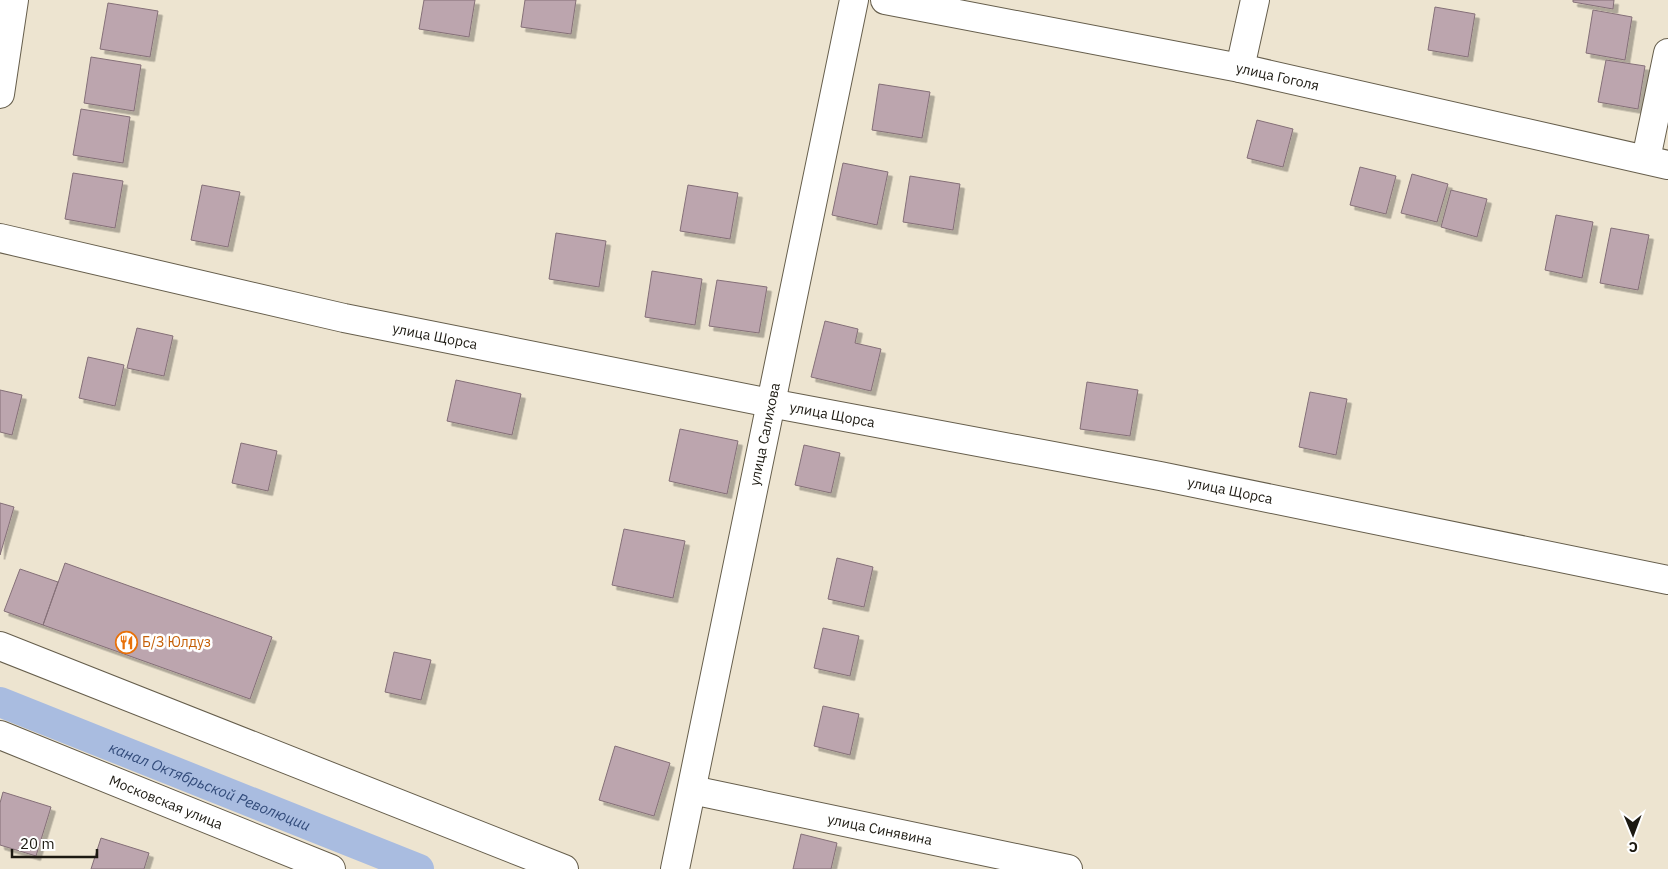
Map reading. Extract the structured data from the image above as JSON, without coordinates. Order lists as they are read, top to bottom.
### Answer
{
  "streets": {
    "street": [
      "улица Гоголя",
      "улица Щорса",
      "улица Салихова",
      "Московская улица",
      "улица Синявина"
    ]
  },
  "crossings": [
    ["улица Щорса", "улица Салихова"],
    ["улица Салихова", "улица Синявина"]
  ],
  "water": ["канал Октябрьской Революции"],
  "places": {
    "restaurant": ["Б/З Юлдуз"]
  },
  "scale_bar": "20 m",
  "north": "bottom"
}
